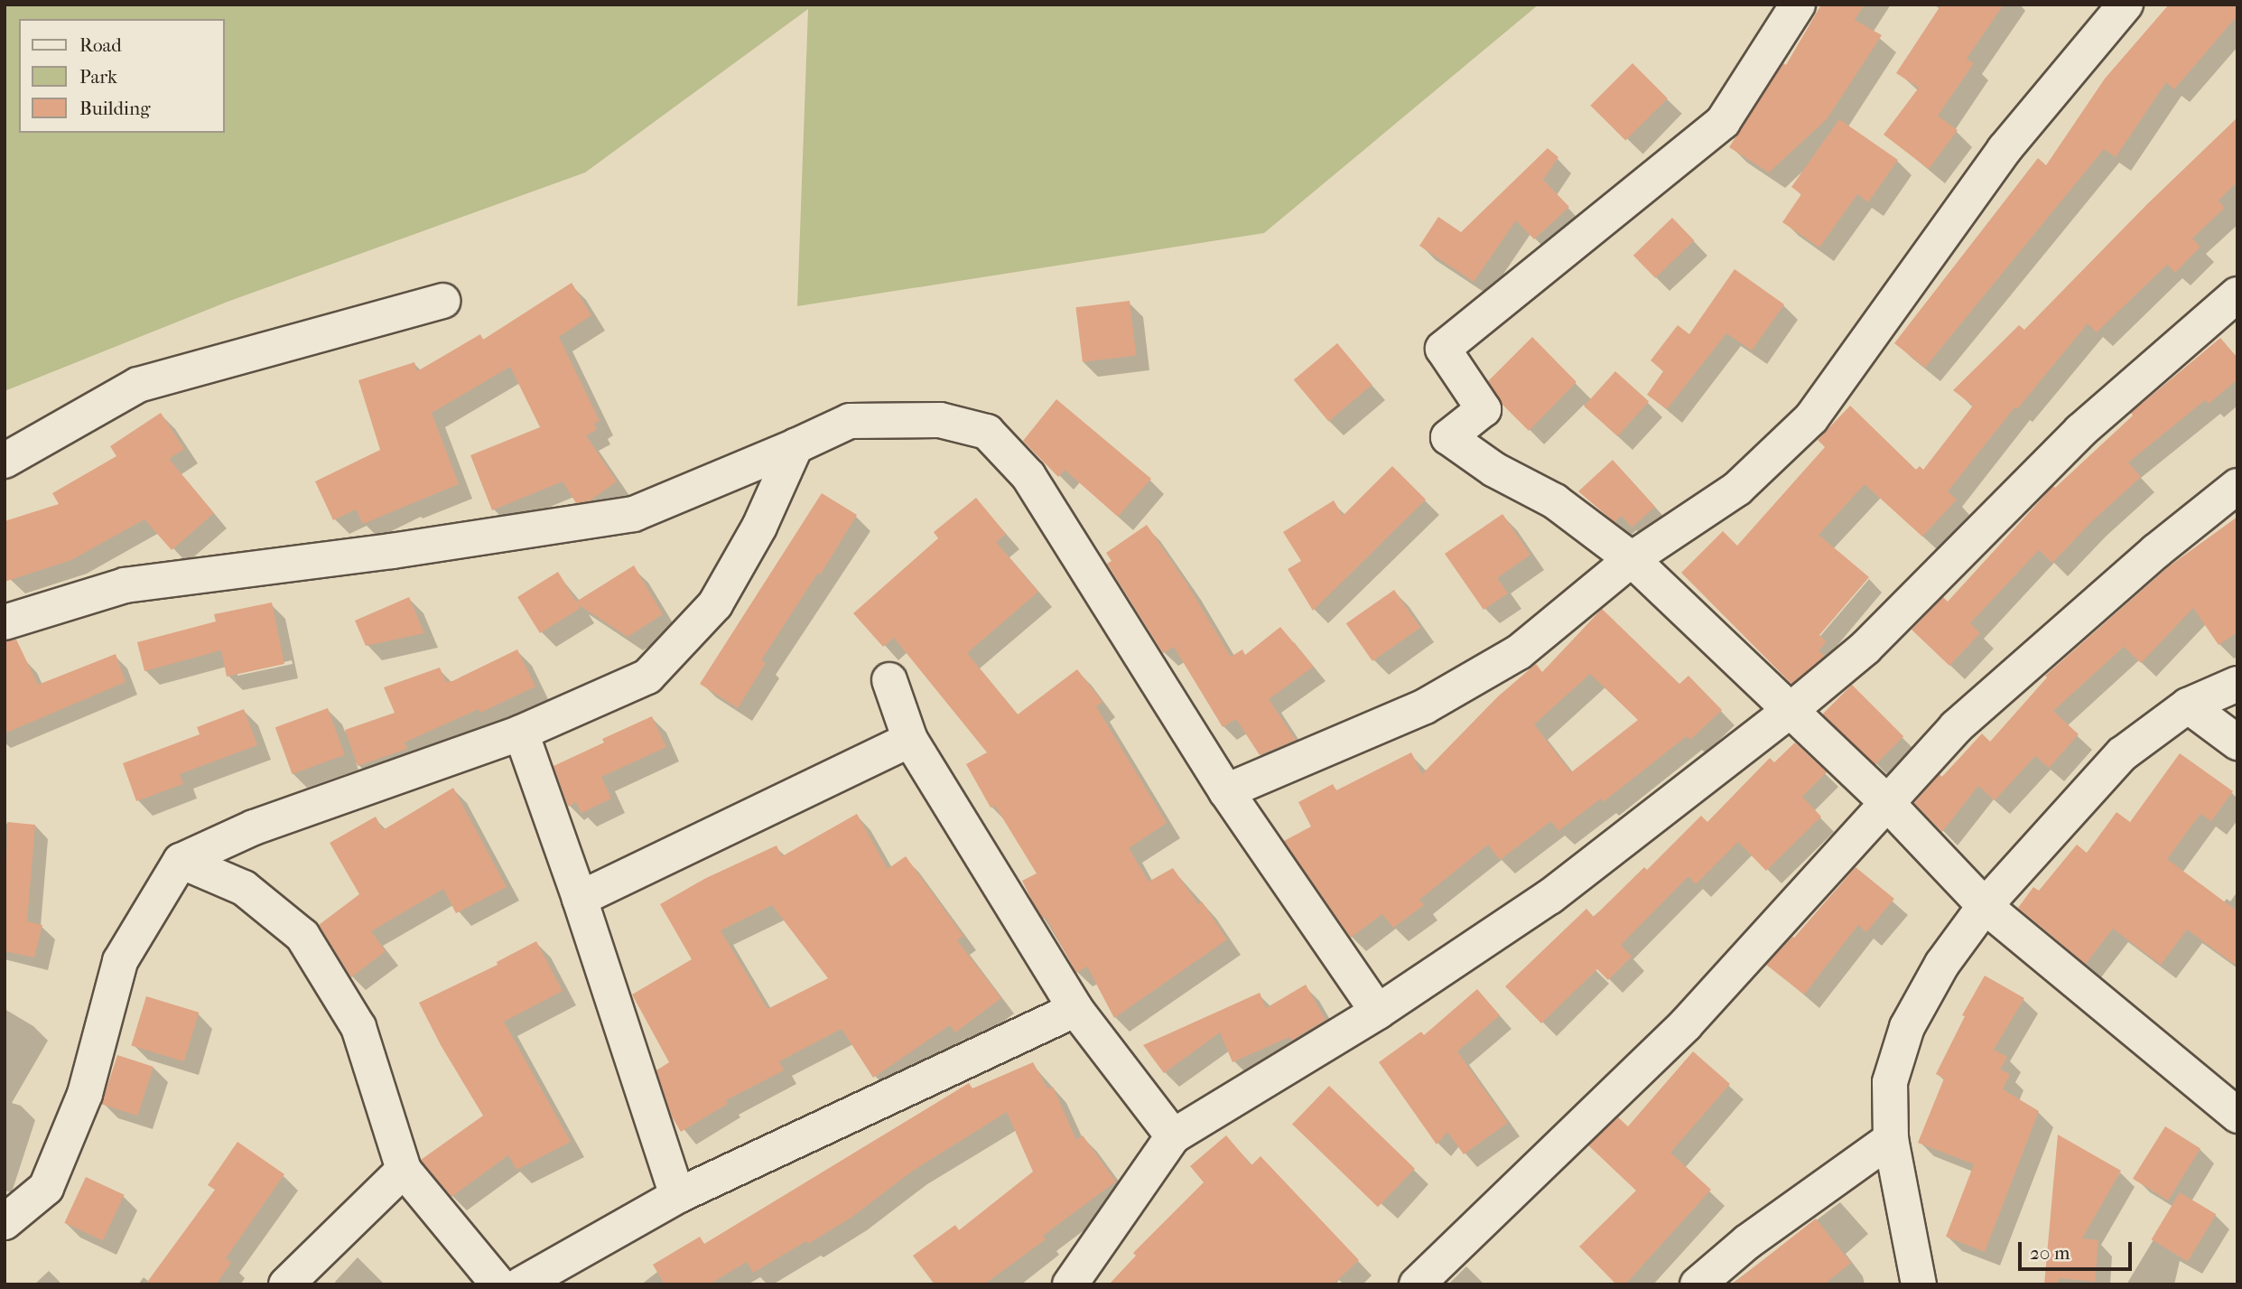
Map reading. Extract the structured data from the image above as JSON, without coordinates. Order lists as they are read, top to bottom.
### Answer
{
  "legend": ["Road", "Park", "Building"],
  "scale_bar": "20 m"
}
